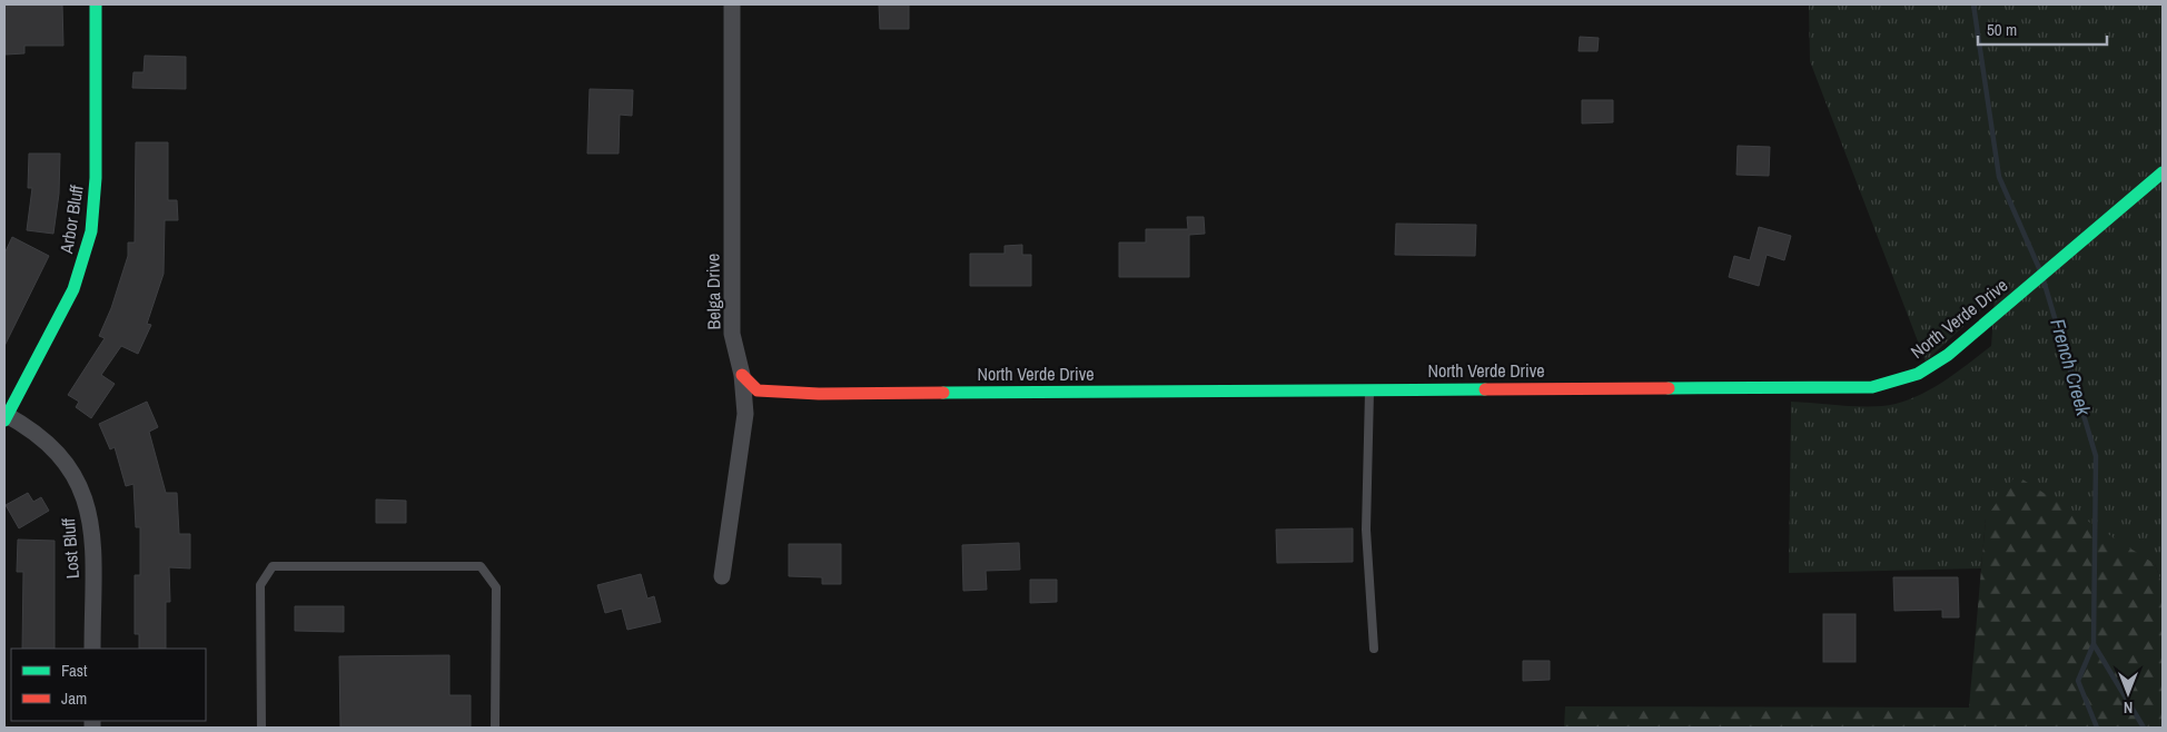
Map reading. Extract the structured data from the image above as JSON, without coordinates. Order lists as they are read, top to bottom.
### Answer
{
  "streets": {
    "street": [
      "Arbor Bluff",
      "Belga Drive",
      "North Verde Drive",
      "Lost Bluff"
    ]
  },
  "crossings": [
    ["Arbor Bluff", "Lost Bluff"],
    ["Belga Drive", "North Verde Drive"]
  ],
  "water": ["French Creek"],
  "legend": ["Fast", "Jam"],
  "scale_bar": "50 m",
  "north": "bottom"
}
